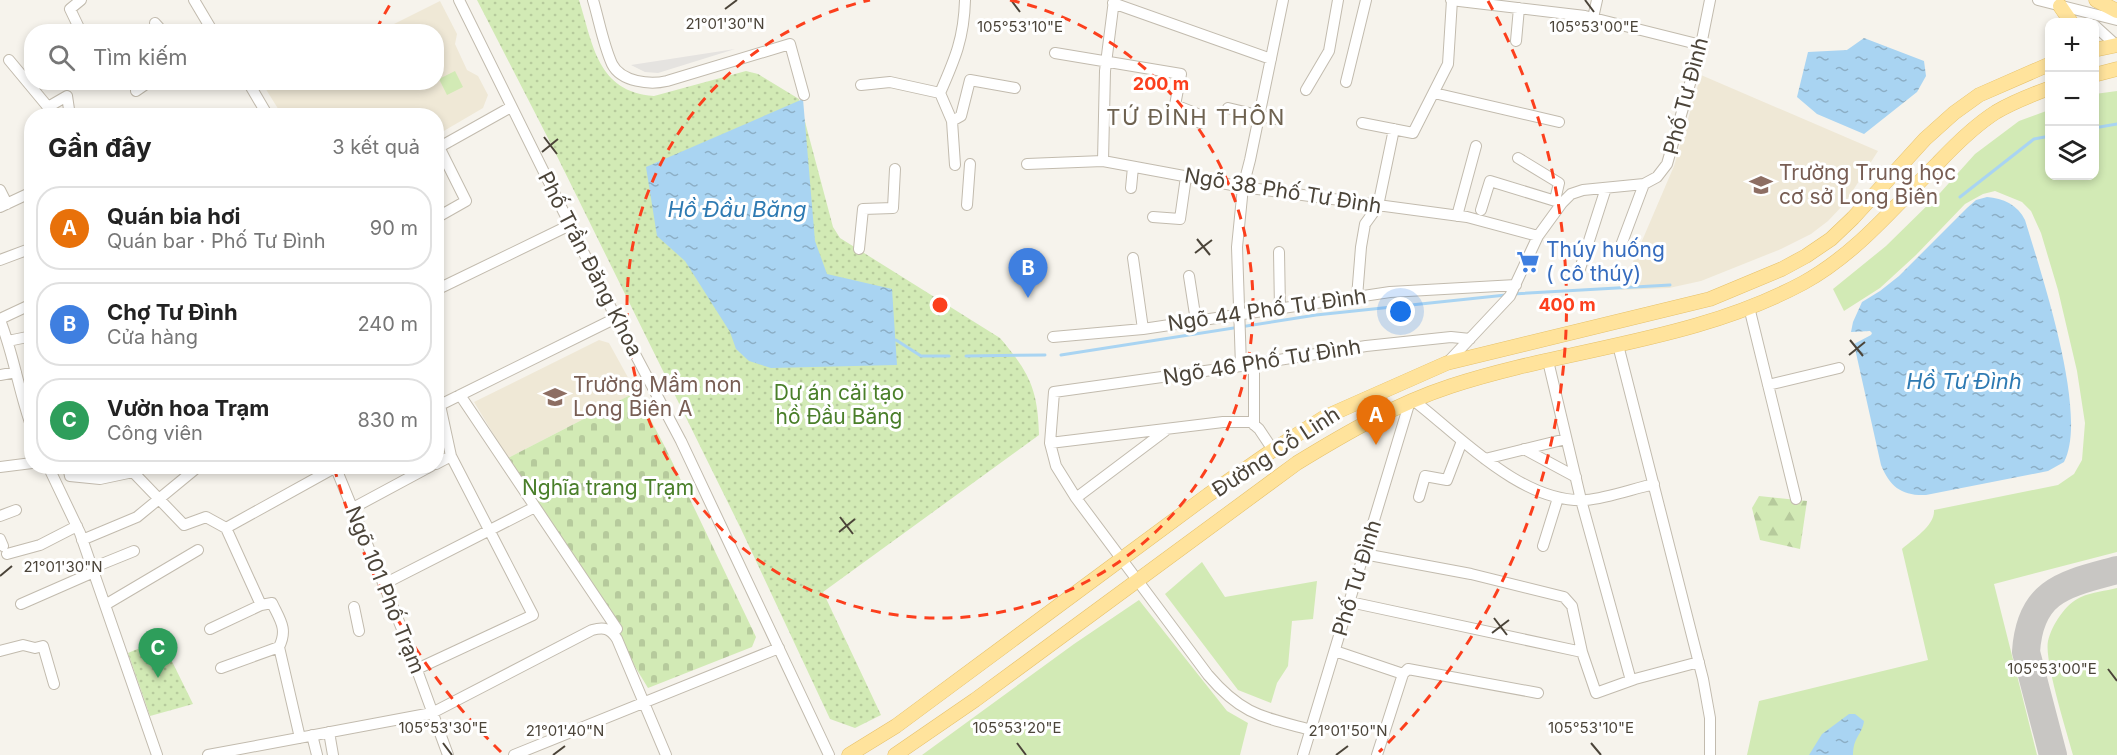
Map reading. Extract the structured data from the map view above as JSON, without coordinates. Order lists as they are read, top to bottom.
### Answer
{
  "streets": {
    "main road": ["Đường Cổ Linh"],
    "street": [
      "Phố Tư Đình",
      "Ngõ 38 Phố Tư Đình",
      "Phố Trần Đăng Khoa",
      "Ngõ 44 Phố Tư Đình",
      "Ngõ 46 Phố Tư Đình",
      "Ngõ 101 Phố Trạm"
    ]
  },
  "crossings": [
    ["Phố Tư Đình", "Đường Cổ Linh"]
  ],
  "districts": ["TỨ ĐỈNH THÔN"],
  "water": ["Hồ Đầu Băng", "Hồ Tư Đình"],
  "parks": ["Dự án cải tạo hồ Đầu Băng", "Nghĩa trang Trạm"],
  "places": {
    "school or university": ["Trường Trung học cơ sở Long Biên", "Trường Mầm non Long Biên A"],
    "supermarket": ["Thúy huống ( cô thúy)"]
  },
  "page": {
    "map_buttons": ["+", "−"],
    "search": "Tìm kiếm",
    "heading": ["Gần đây", "3 kết quả"],
    "list": [
      {
        "mark": "A",
        "name": "Quán bia hơi",
        "note": "Quán bar · Phố Tư Đình",
        "value": "90 m"
      },
      {
        "mark": "B",
        "name": "Chợ Tư Đình",
        "note": "Cửa hàng",
        "value": "240 m"
      },
      {
        "mark": "C",
        "name": "Vườn hoa Trạm",
        "note": "Công viên",
        "value": "830 m"
      }
    ],
    "pins": ["B", "A", "C"]
  },
  "coordinates": [
    "21°01'30\"N",
    "105°53'00\"E",
    "105°53'10\"E",
    "105°53'30\"E",
    "105°53'20\"E",
    "21°01'40\"N",
    "21°01'50\"N"
  ],
  "rings": ["200 m", "400 m"]
}
